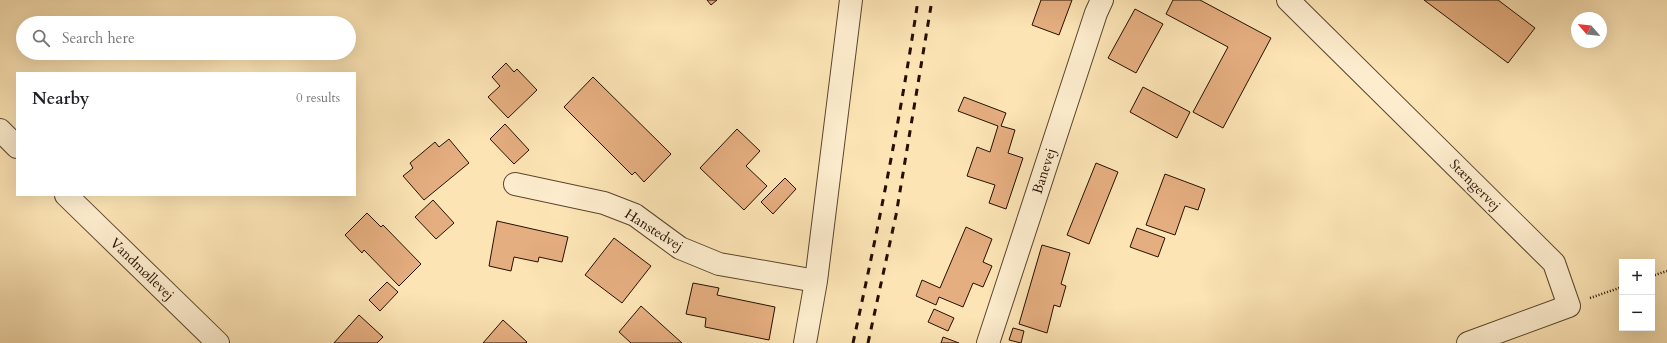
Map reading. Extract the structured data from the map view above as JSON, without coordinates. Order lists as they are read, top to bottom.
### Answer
{
  "streets": {
    "street": [
      "Banevej",
      "Stængervej",
      "Hanstedvej",
      "Vandmøllevej"
    ]
  },
  "north": "top left",
  "page": {
    "search": "Search here",
    "heading": ["Nearby", "0 results"],
    "map_buttons": ["+", "−"]
  }
}
